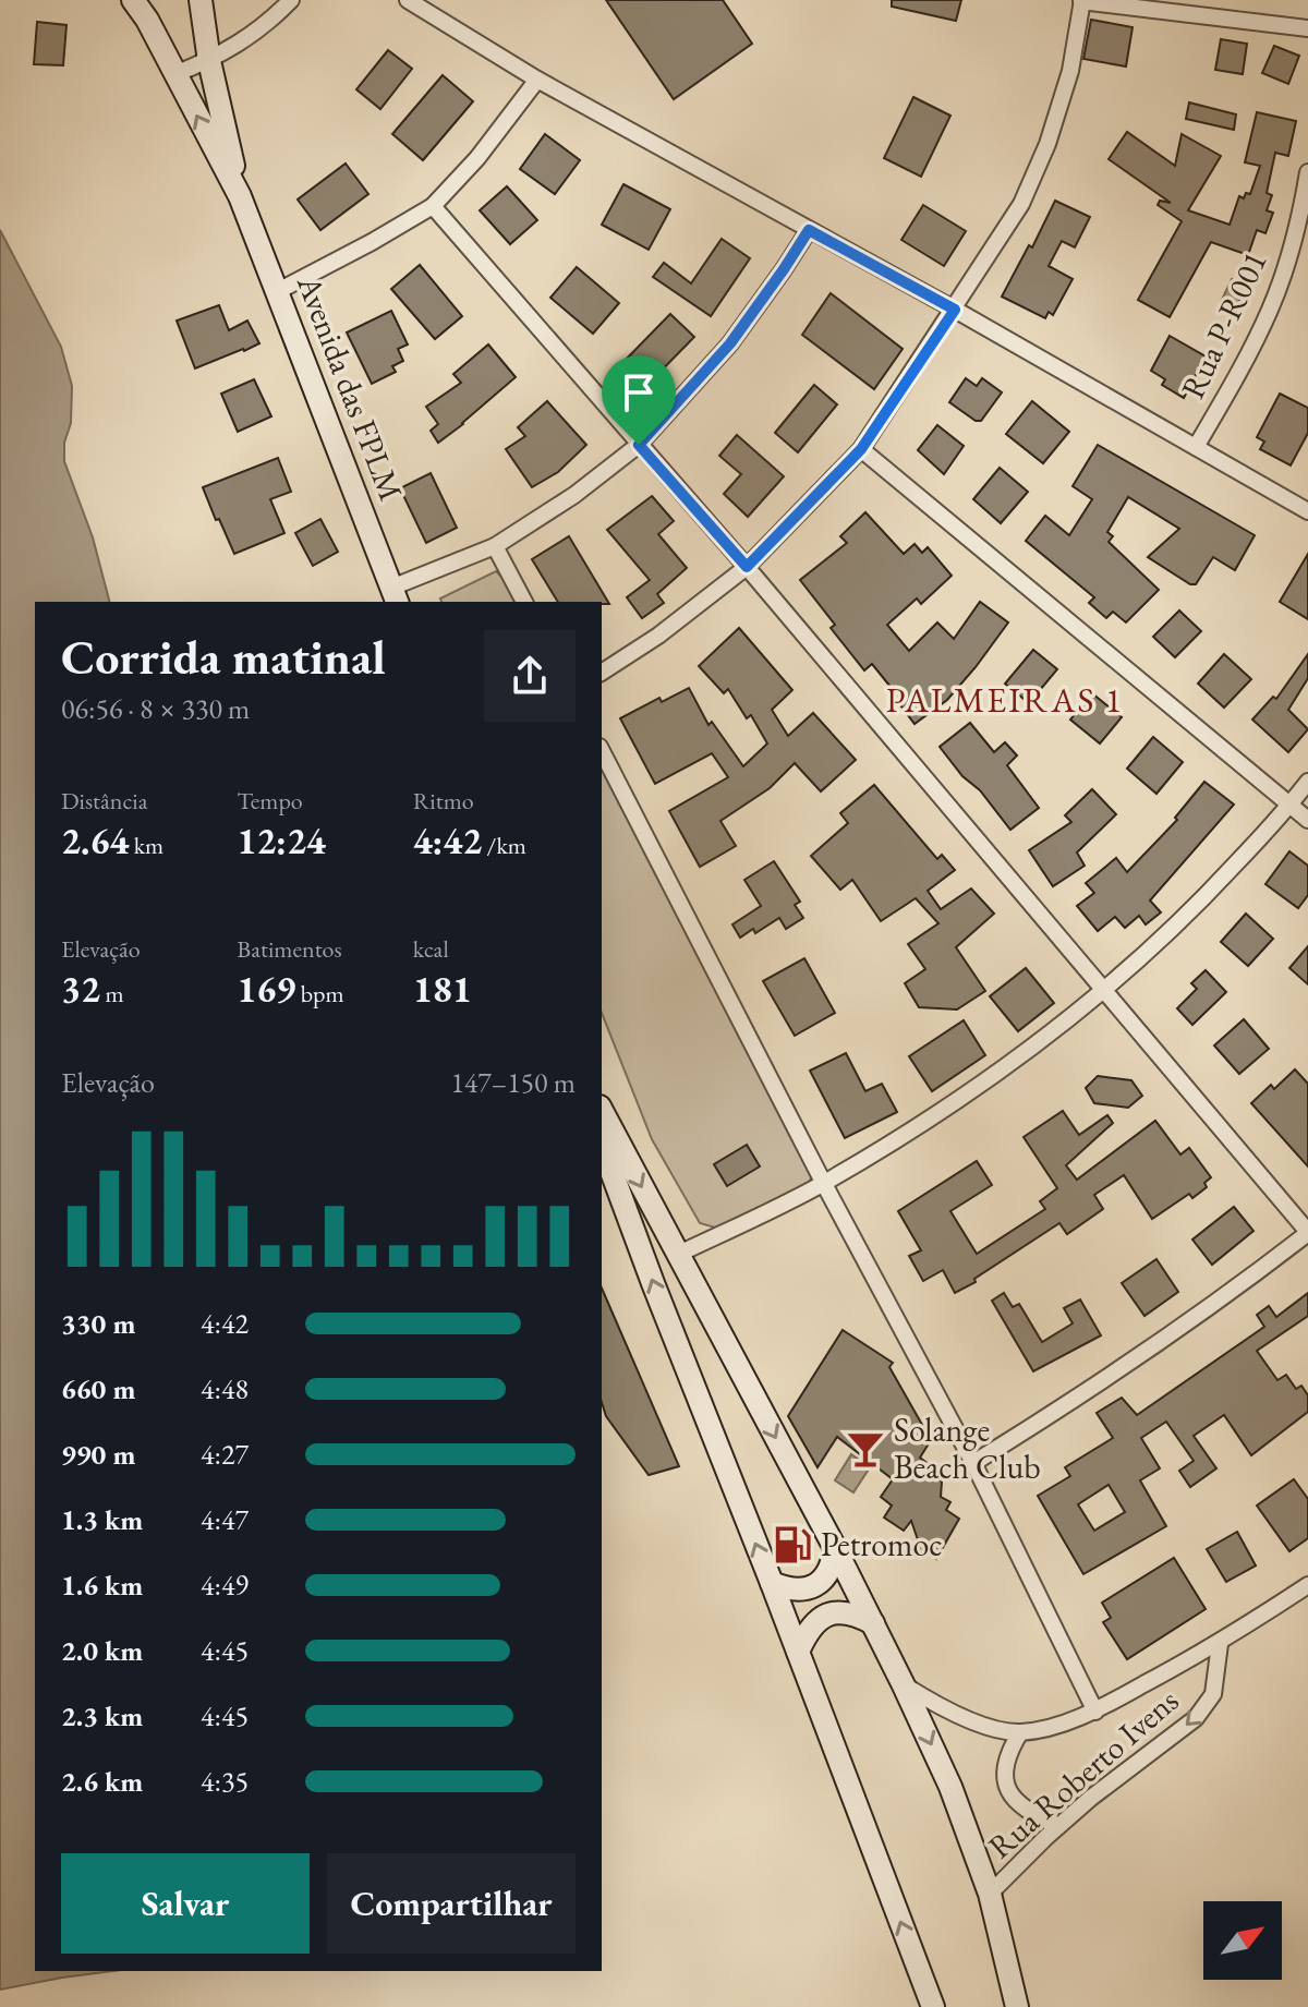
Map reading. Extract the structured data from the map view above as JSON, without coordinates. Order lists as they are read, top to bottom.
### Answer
{
  "streets": {
    "street": ["Rua P-R001", "Avenida das FPLM", "Rua Roberto Ivens"]
  },
  "districts": ["PALMEIRAS 1"],
  "places": {
    "bar": ["Solange Beach Club"],
    "fuel station": ["Petromoc"]
  },
  "north": "top right",
  "page": {
    "heading": ["Corrida matinal", "06:56 · 8 × 330 m"],
    "stats": [
      ["Distância", "2.64 km"],
      ["Tempo", "12:24"],
      ["Ritmo", "4:42 /km"],
      ["Elevação", "32 m"],
      ["Batimentos", "169 bpm"],
      ["kcal", "181"]
    ],
    "chart": ["Elevação", "147–150 m"],
    "list": [
      {
        "name": "330 m",
        "note": "4:42"
      },
      {
        "name": "660 m",
        "note": "4:48"
      },
      {
        "name": "990 m",
        "note": "4:27"
      },
      {
        "name": "1.3 km",
        "note": "4:47"
      },
      {
        "name": "1.6 km",
        "note": "4:49"
      },
      {
        "name": "2.0 km",
        "note": "4:45"
      },
      {
        "name": "2.3 km",
        "note": "4:45"
      },
      {
        "name": "2.6 km",
        "note": "4:35"
      }
    ],
    "buttons": ["Salvar", "Compartilhar"]
  }
}
